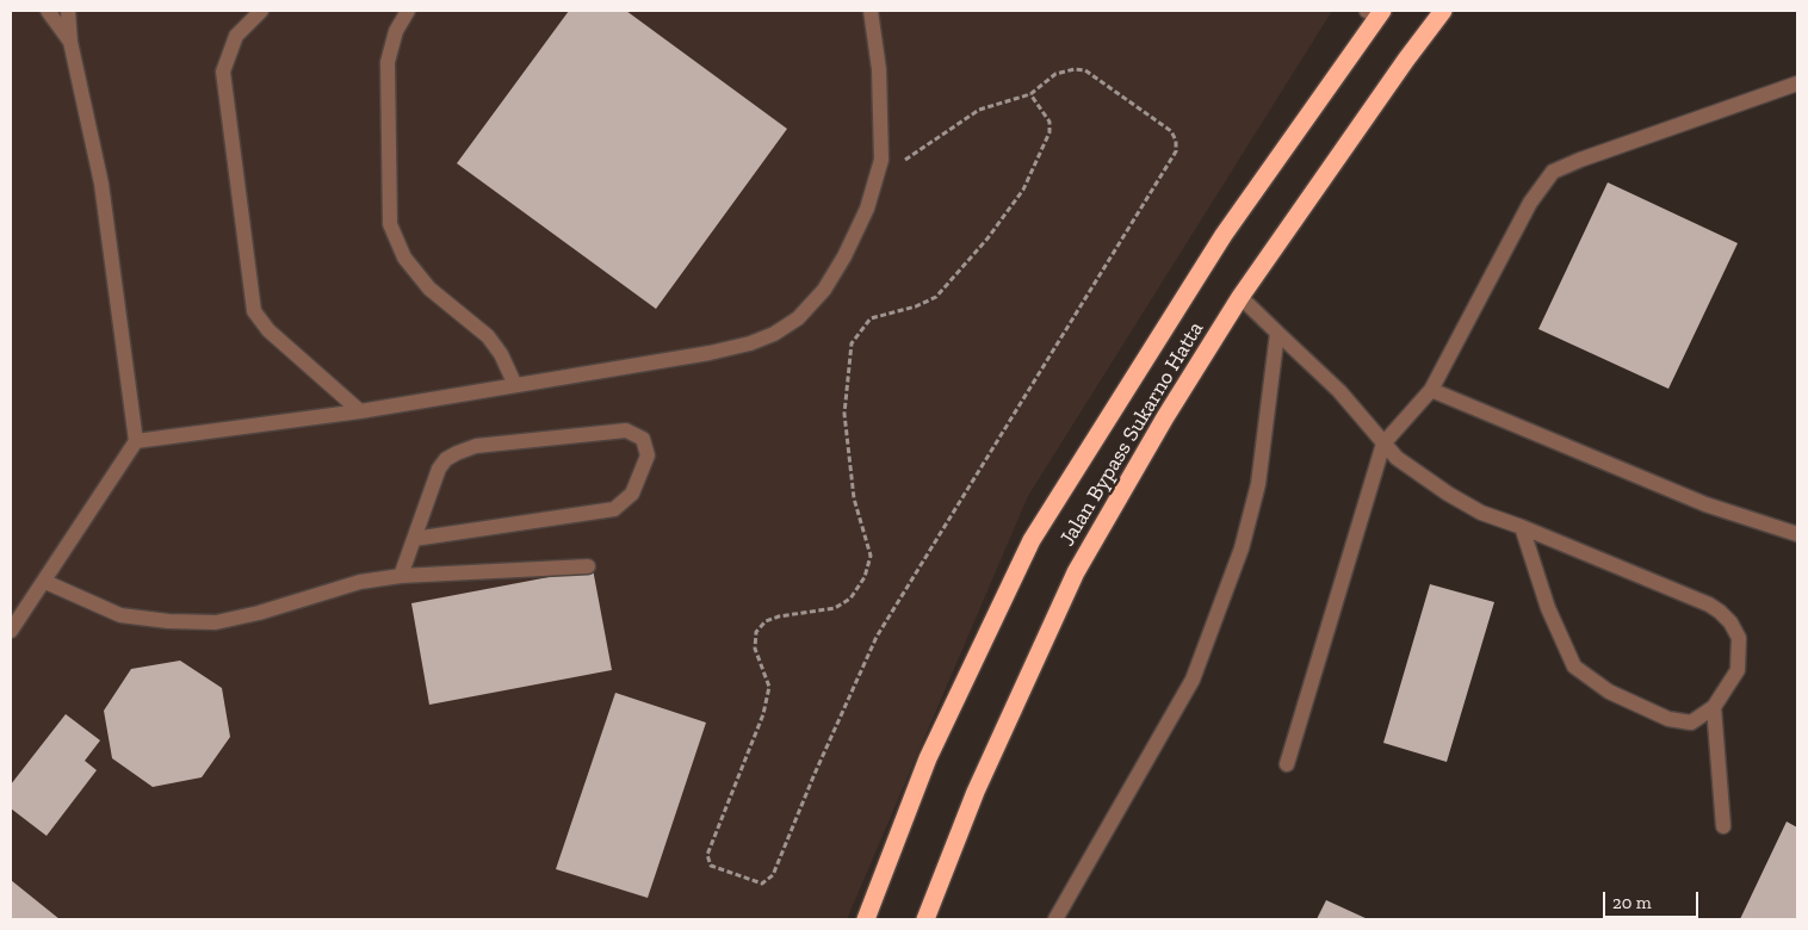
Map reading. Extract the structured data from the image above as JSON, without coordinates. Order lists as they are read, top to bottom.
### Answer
{
  "streets": {
    "highway": ["Jalan Bypass Sukarno Hatta"]
  },
  "scale_bar": "20 m"
}
